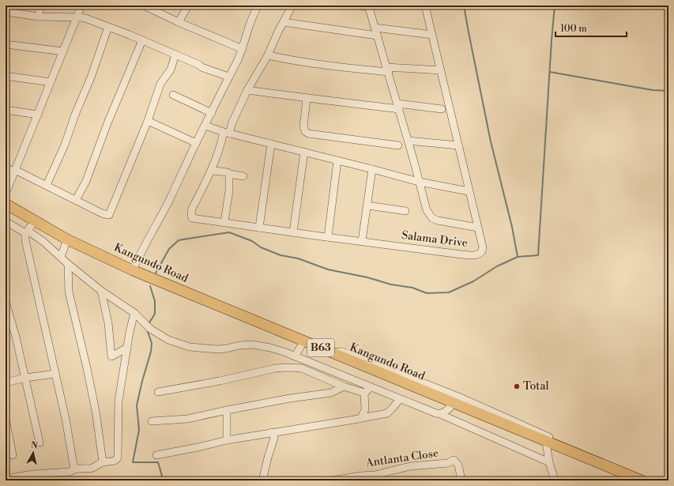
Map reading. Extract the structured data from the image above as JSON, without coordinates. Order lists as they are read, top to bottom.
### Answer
{
  "streets": {
    "highway": ["Kangundo Road", "B63"],
    "street": ["Salama Drive", "Antlanta Close"]
  },
  "places": ["Total"],
  "scale_bar": "100 m",
  "north": "top"
}
